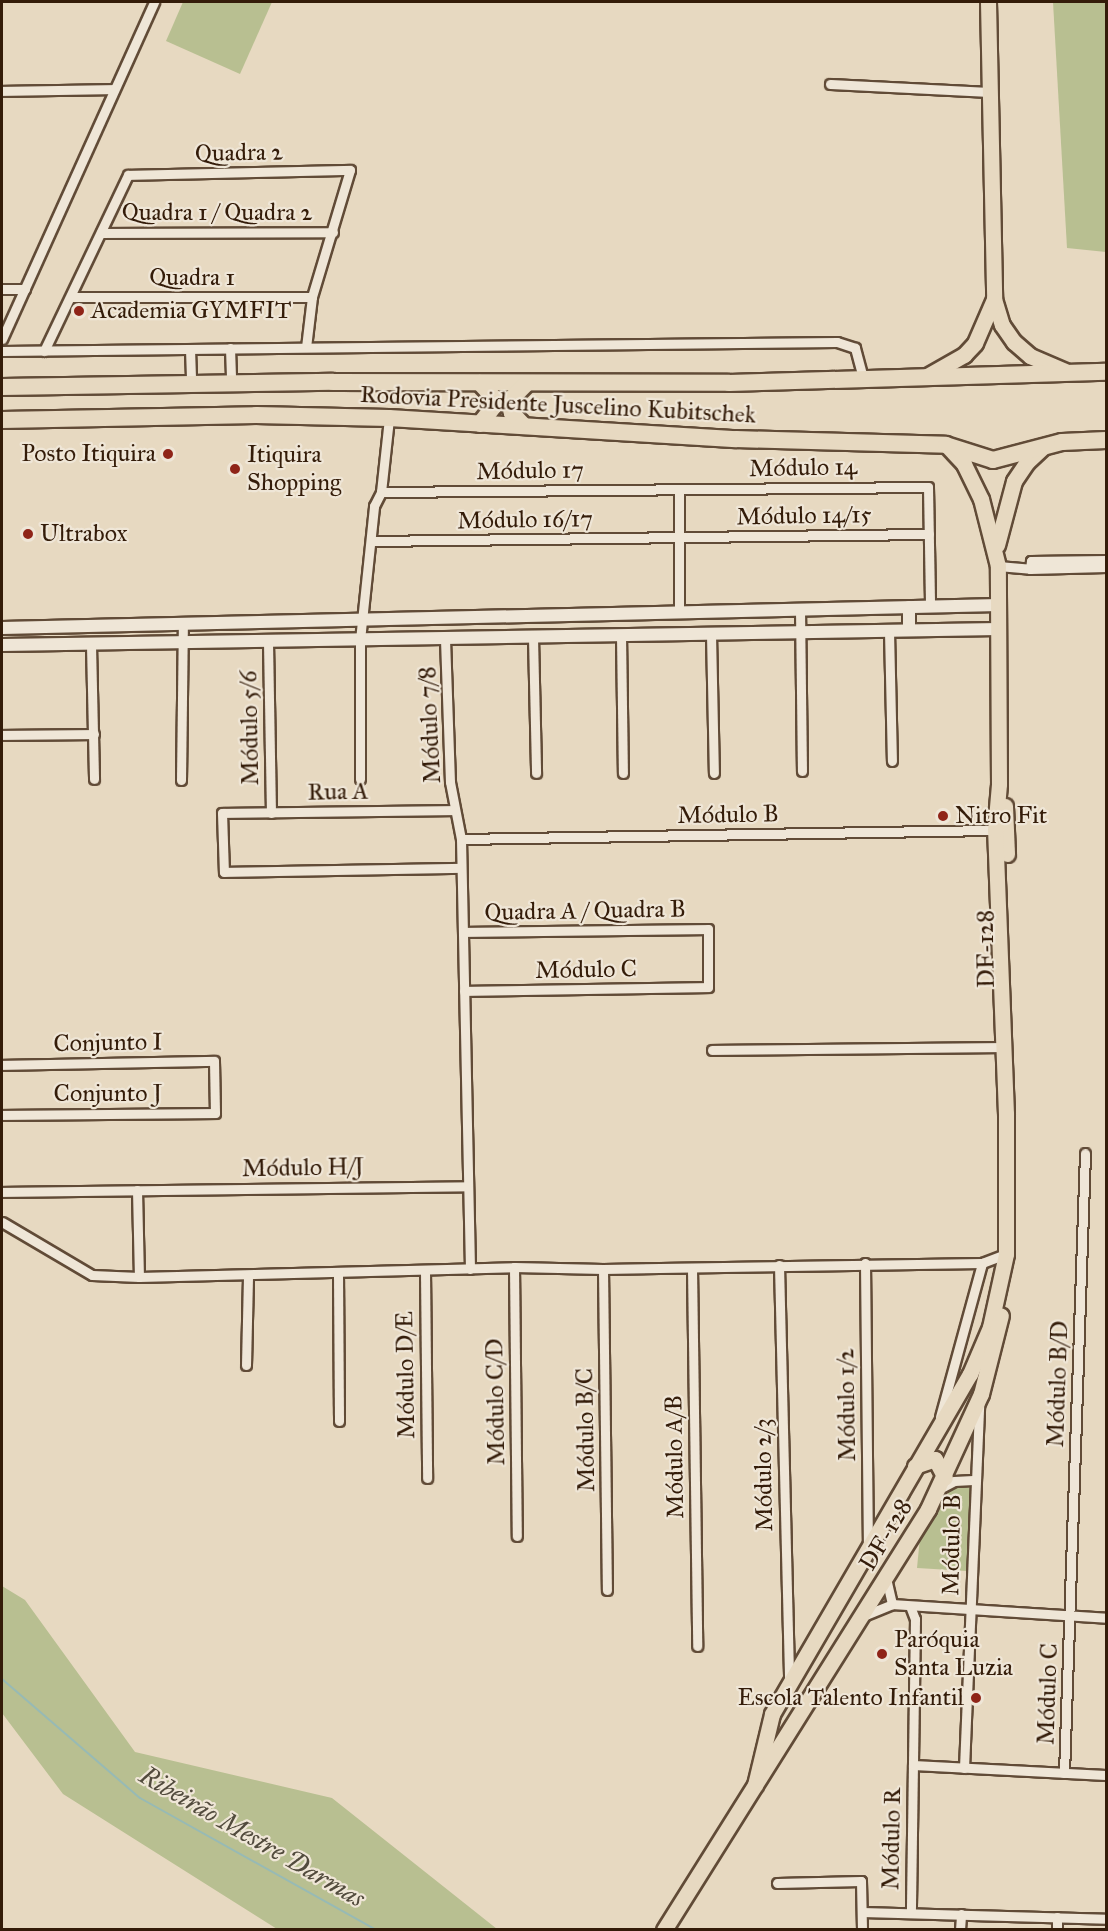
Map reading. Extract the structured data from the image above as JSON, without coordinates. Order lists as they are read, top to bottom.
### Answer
{
  "streets": {
    "highway": ["Rodovia Presidente Juscelino Kubitschek"],
    "main road": ["DF-128"],
    "street": [
      "Quadra 2",
      "Quadra 1 / Quadra 2",
      "Quadra 1",
      "Módulo 14",
      "Módulo 17",
      "Módulo 14/15",
      "Módulo 16/17",
      "Módulo 7/8",
      "Módulo 5/6",
      "Rua A",
      "Módulo B",
      "Quadra A / Quadra B",
      "Módulo C",
      "Conjunto I",
      "Conjunto J",
      "Módulo H/J",
      "Módulo D/E",
      "Módulo B/D",
      "Módulo C/D",
      "Módulo 1/2",
      "Módulo B/C",
      "Módulo A/B",
      "Módulo 2/3",
      "Módulo R"
    ]
  },
  "crossings": [
    ["Quadra 2", "Quadra 1 / Quadra 2"],
    ["Rodovia Presidente Juscelino Kubitschek", "DF-128"],
    ["Módulo 14", "Módulo 17"],
    ["Módulo 14", "Módulo 14/15"],
    ["Módulo 14/15", "Módulo 16/17"],
    ["Módulo 7/8", "Rua A"],
    ["Módulo 7/8", "Módulo B"],
    ["Módulo 7/8", "Quadra A / Quadra B"],
    ["Módulo 7/8", "Módulo C"],
    ["Módulo 7/8", "Módulo H/J"],
    ["Módulo 5/6", "Rua A"],
    ["Módulo B", "DF-128"],
    ["Quadra A / Quadra B", "Módulo C"],
    ["DF-128", "Módulo 1/2"],
    ["DF-128", "Módulo 2/3"],
    ["Módulo C", "Módulo B/D"],
    ["Conjunto I", "Conjunto J"]
  ],
  "water": ["Ribeirão Mestre Darmas"],
  "places": [
    "Academia GYMFIT",
    "Posto Itiquira",
    "Itiquira Shopping",
    "Ultrabox",
    "Nitro Fit",
    "Paróquia Santa Luzia",
    "Escola Talento Infantil"
  ]
}
